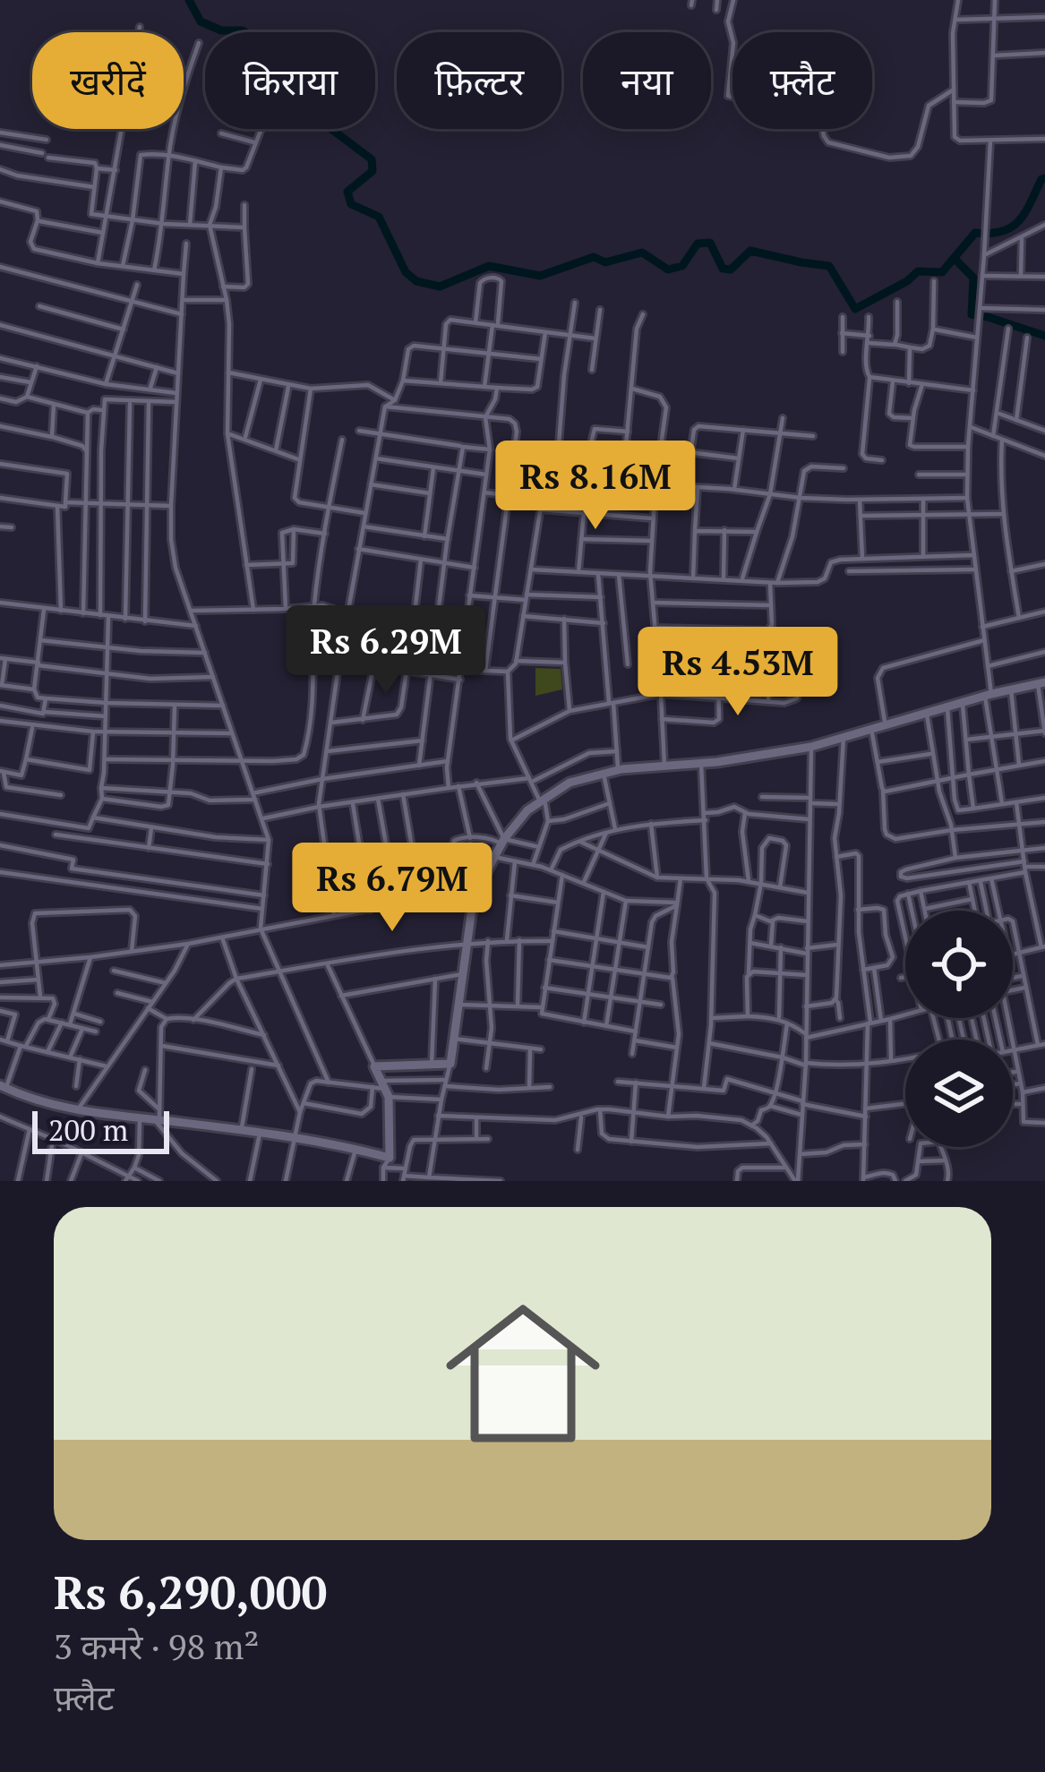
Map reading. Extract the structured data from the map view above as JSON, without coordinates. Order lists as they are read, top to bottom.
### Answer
{
  "scale_bar": "200 m",
  "page": {
    "chip": [
      "खरीदें",
      "किराया",
      "फ़िल्टर",
      "नया",
      "फ़्लैट"
    ],
    "price": [
      "Rs 8.16M",
      "Rs 6.29M",
      "Rs 4.53M",
      "Rs 6.79M"
    ],
    "scale": "200 m",
    "list": [
      {
        "name": "Rs 6,290,000",
        "note": "3 कमरे · 98 m² · फ़्लैट"
      }
    ]
  }
}
